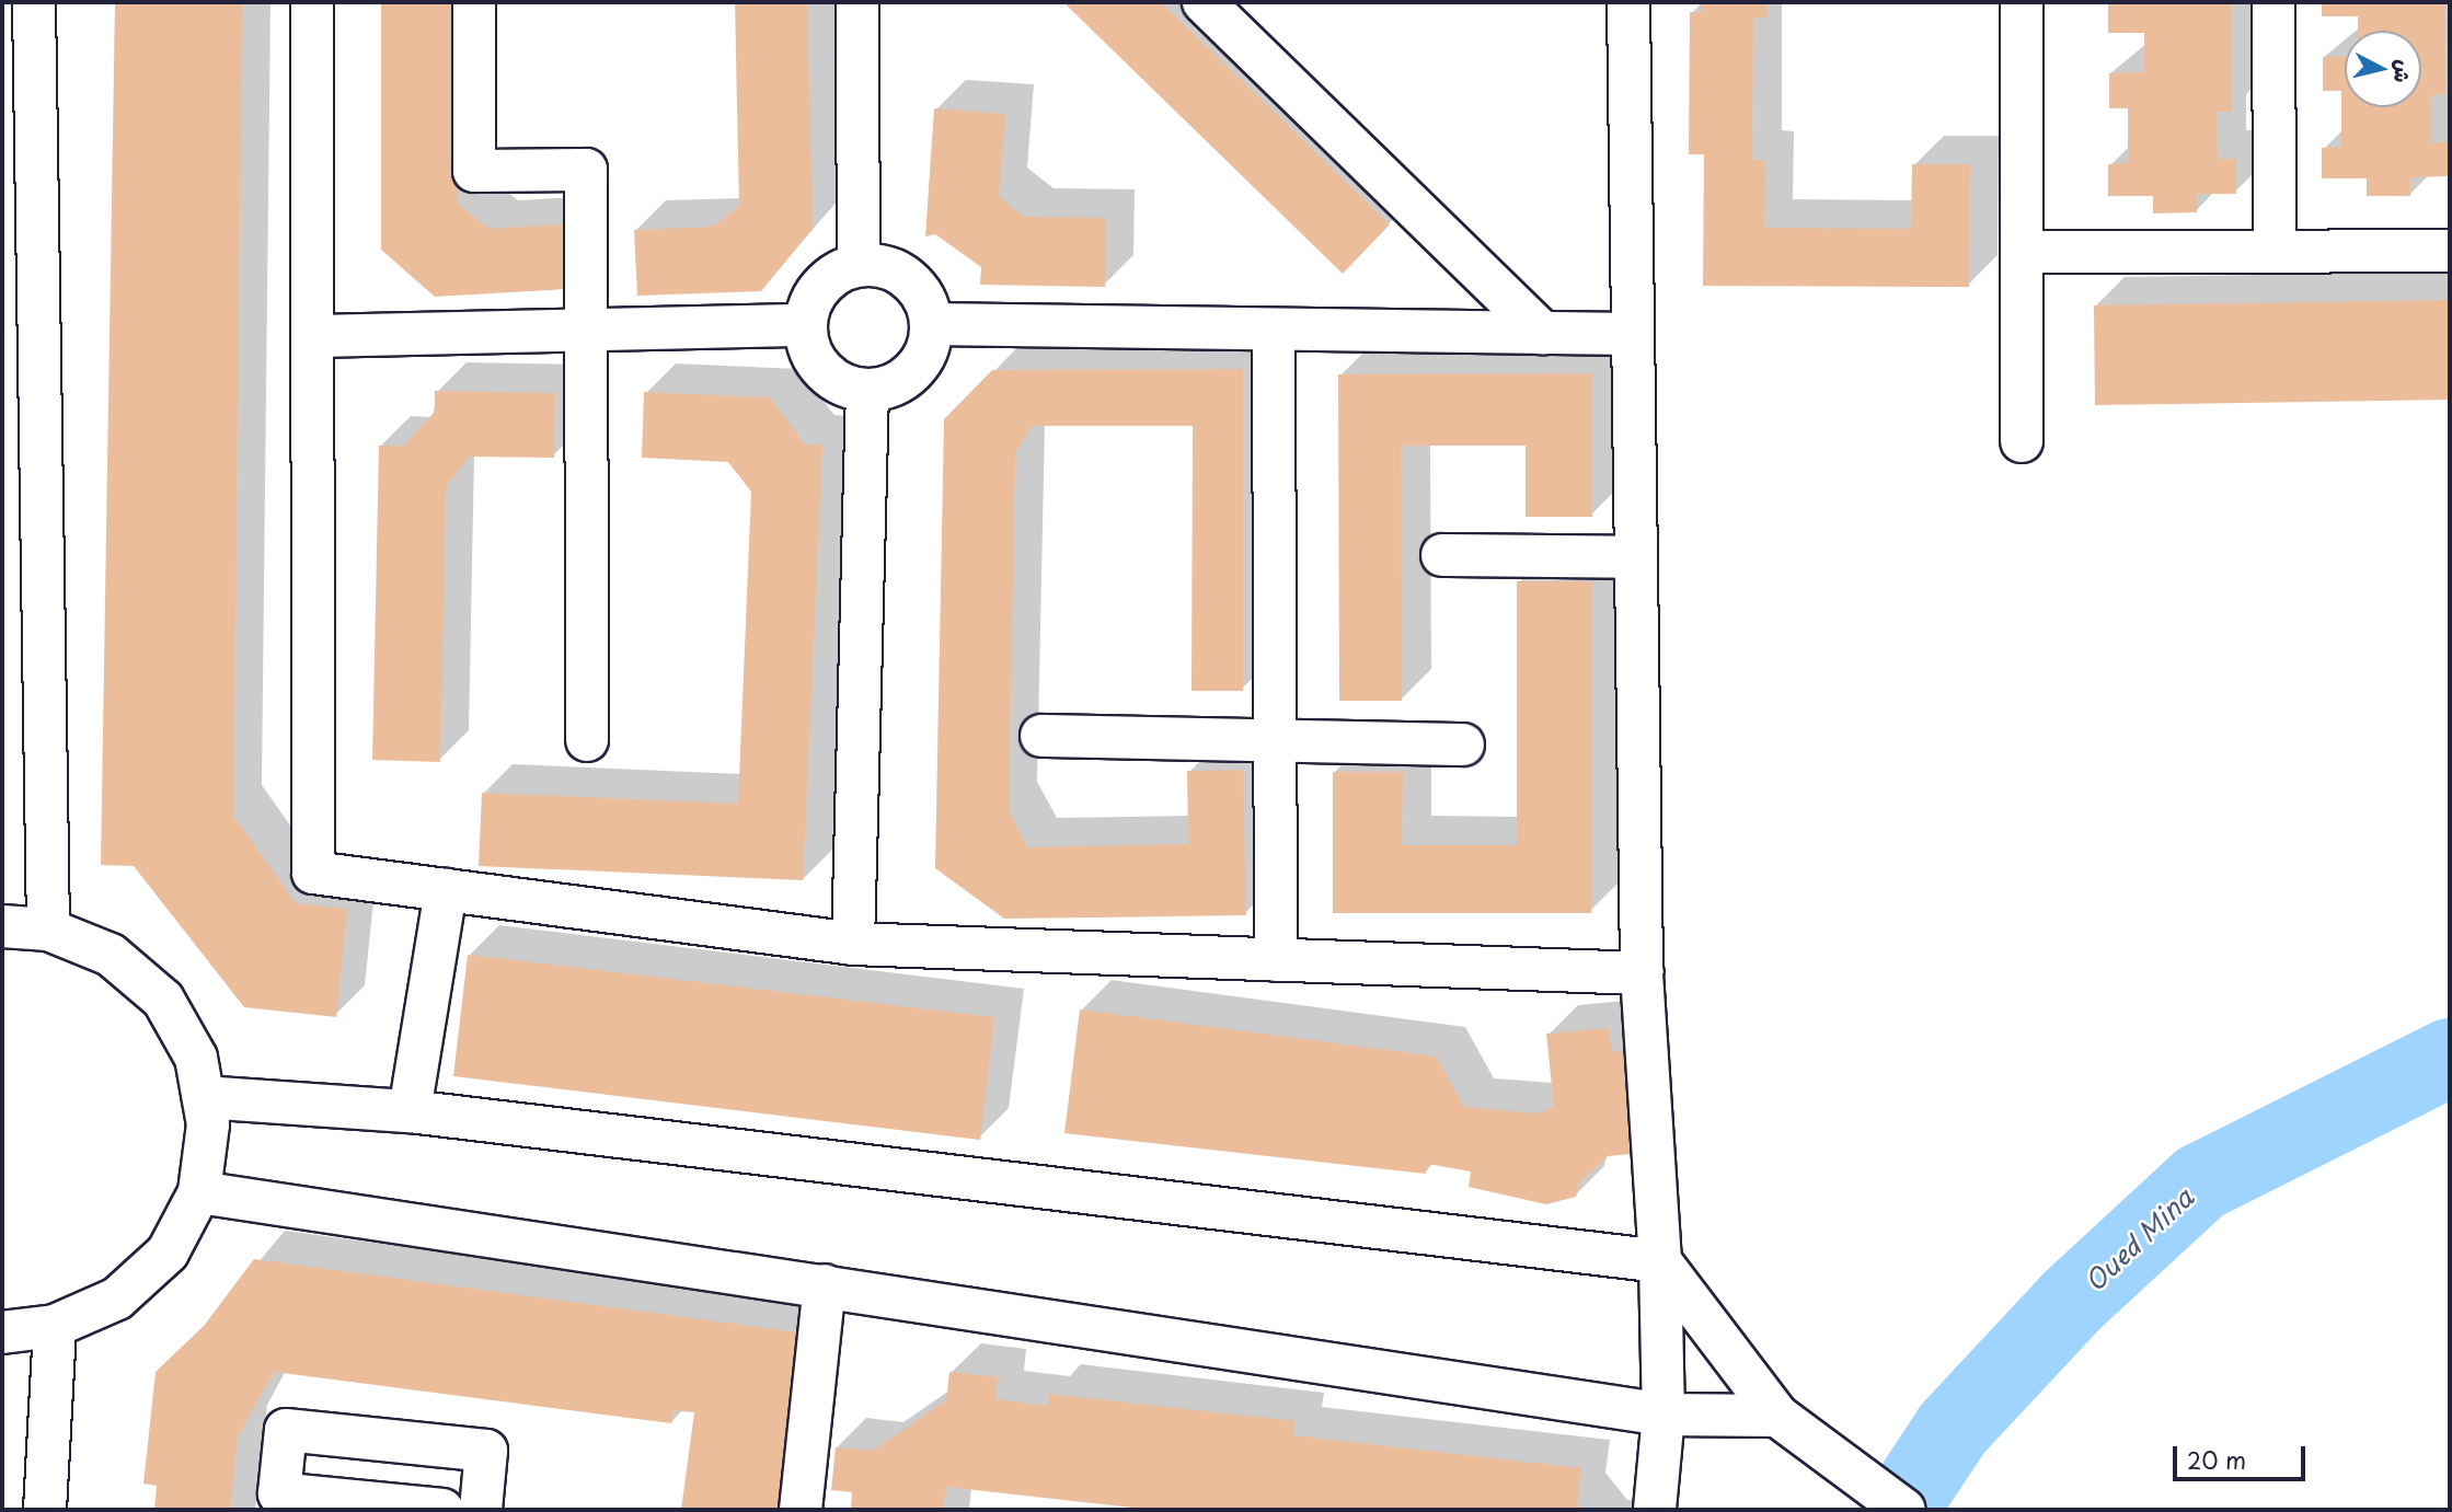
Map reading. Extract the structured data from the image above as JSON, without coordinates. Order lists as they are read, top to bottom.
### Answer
{
  "water": ["Oued Mina"],
  "scale_bar": "20 m",
  "north": "right"
}
